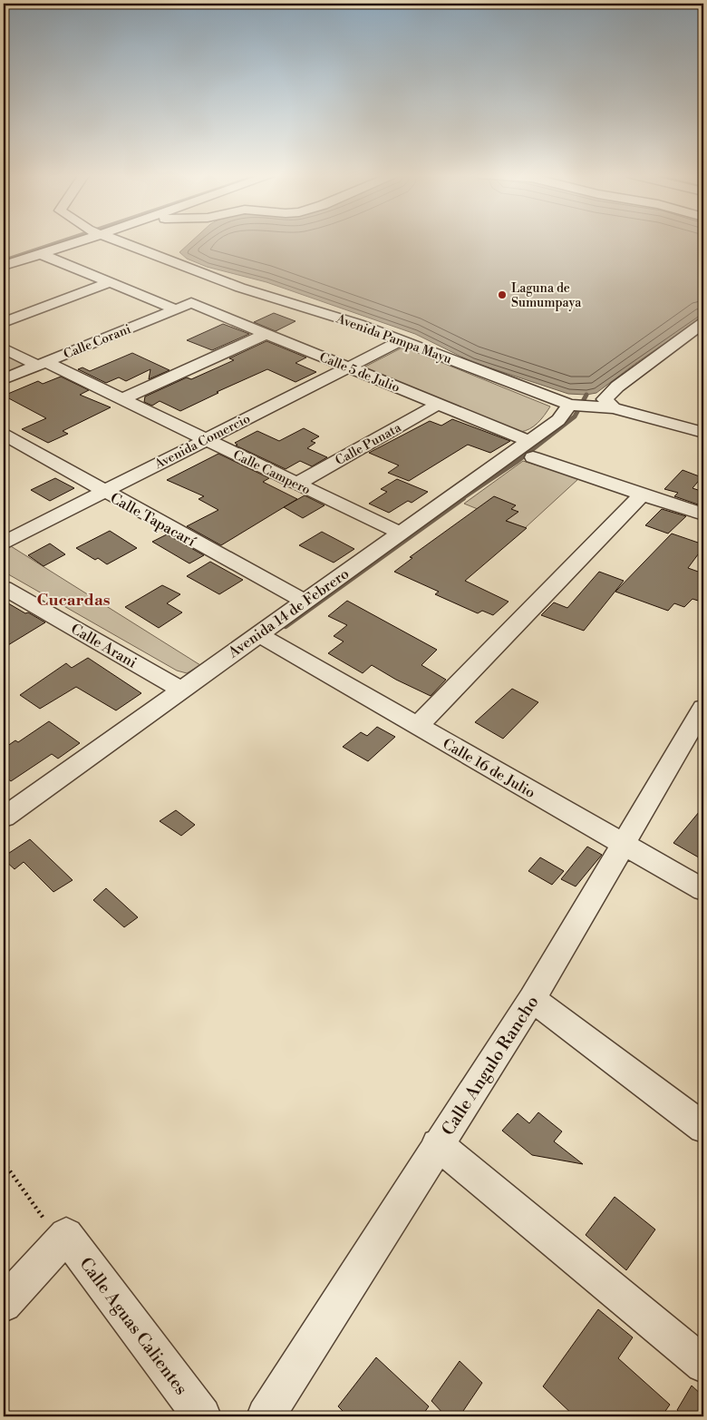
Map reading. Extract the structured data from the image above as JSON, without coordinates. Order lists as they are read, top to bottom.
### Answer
{
  "streets": {
    "street": [
      "Avenida Pampa Mayu",
      "Calle Corani",
      "Calle 5 de Julio",
      "Avenida Comercio",
      "Calle Punata",
      "Calle Campero",
      "Calle Tapacarí",
      "Avenida 14 de Febrero",
      "Calle Arani",
      "Calle 16 de Julio",
      "Calle Angulo Rancho",
      "Calle Aguas Calientes"
    ]
  },
  "crossings": [
    ["Avenida Pampa Mayu", "Avenida Comercio"],
    ["Avenida Pampa Mayu", "Avenida 14 de Febrero"],
    ["Calle Corani", "Calle 5 de Julio"],
    ["Calle Corani", "Calle Campero"],
    ["Calle 5 de Julio", "Avenida Comercio"],
    ["Calle 5 de Julio", "Calle Punata"],
    ["Calle 5 de Julio", "Avenida 14 de Febrero"],
    ["Avenida Comercio", "Calle Campero"],
    ["Avenida Comercio", "Calle Tapacarí"],
    ["Calle Punata", "Calle Campero"],
    ["Calle Campero", "Avenida 14 de Febrero"],
    ["Calle Tapacarí", "Avenida 14 de Febrero"],
    ["Avenida 14 de Febrero", "Calle Arani"],
    ["Avenida 14 de Febrero", "Calle 16 de Julio"],
    ["Calle 16 de Julio", "Calle Angulo Rancho"]
  ],
  "districts": ["Cucardas"],
  "places": ["Laguna de Sumumpaya"]
}
